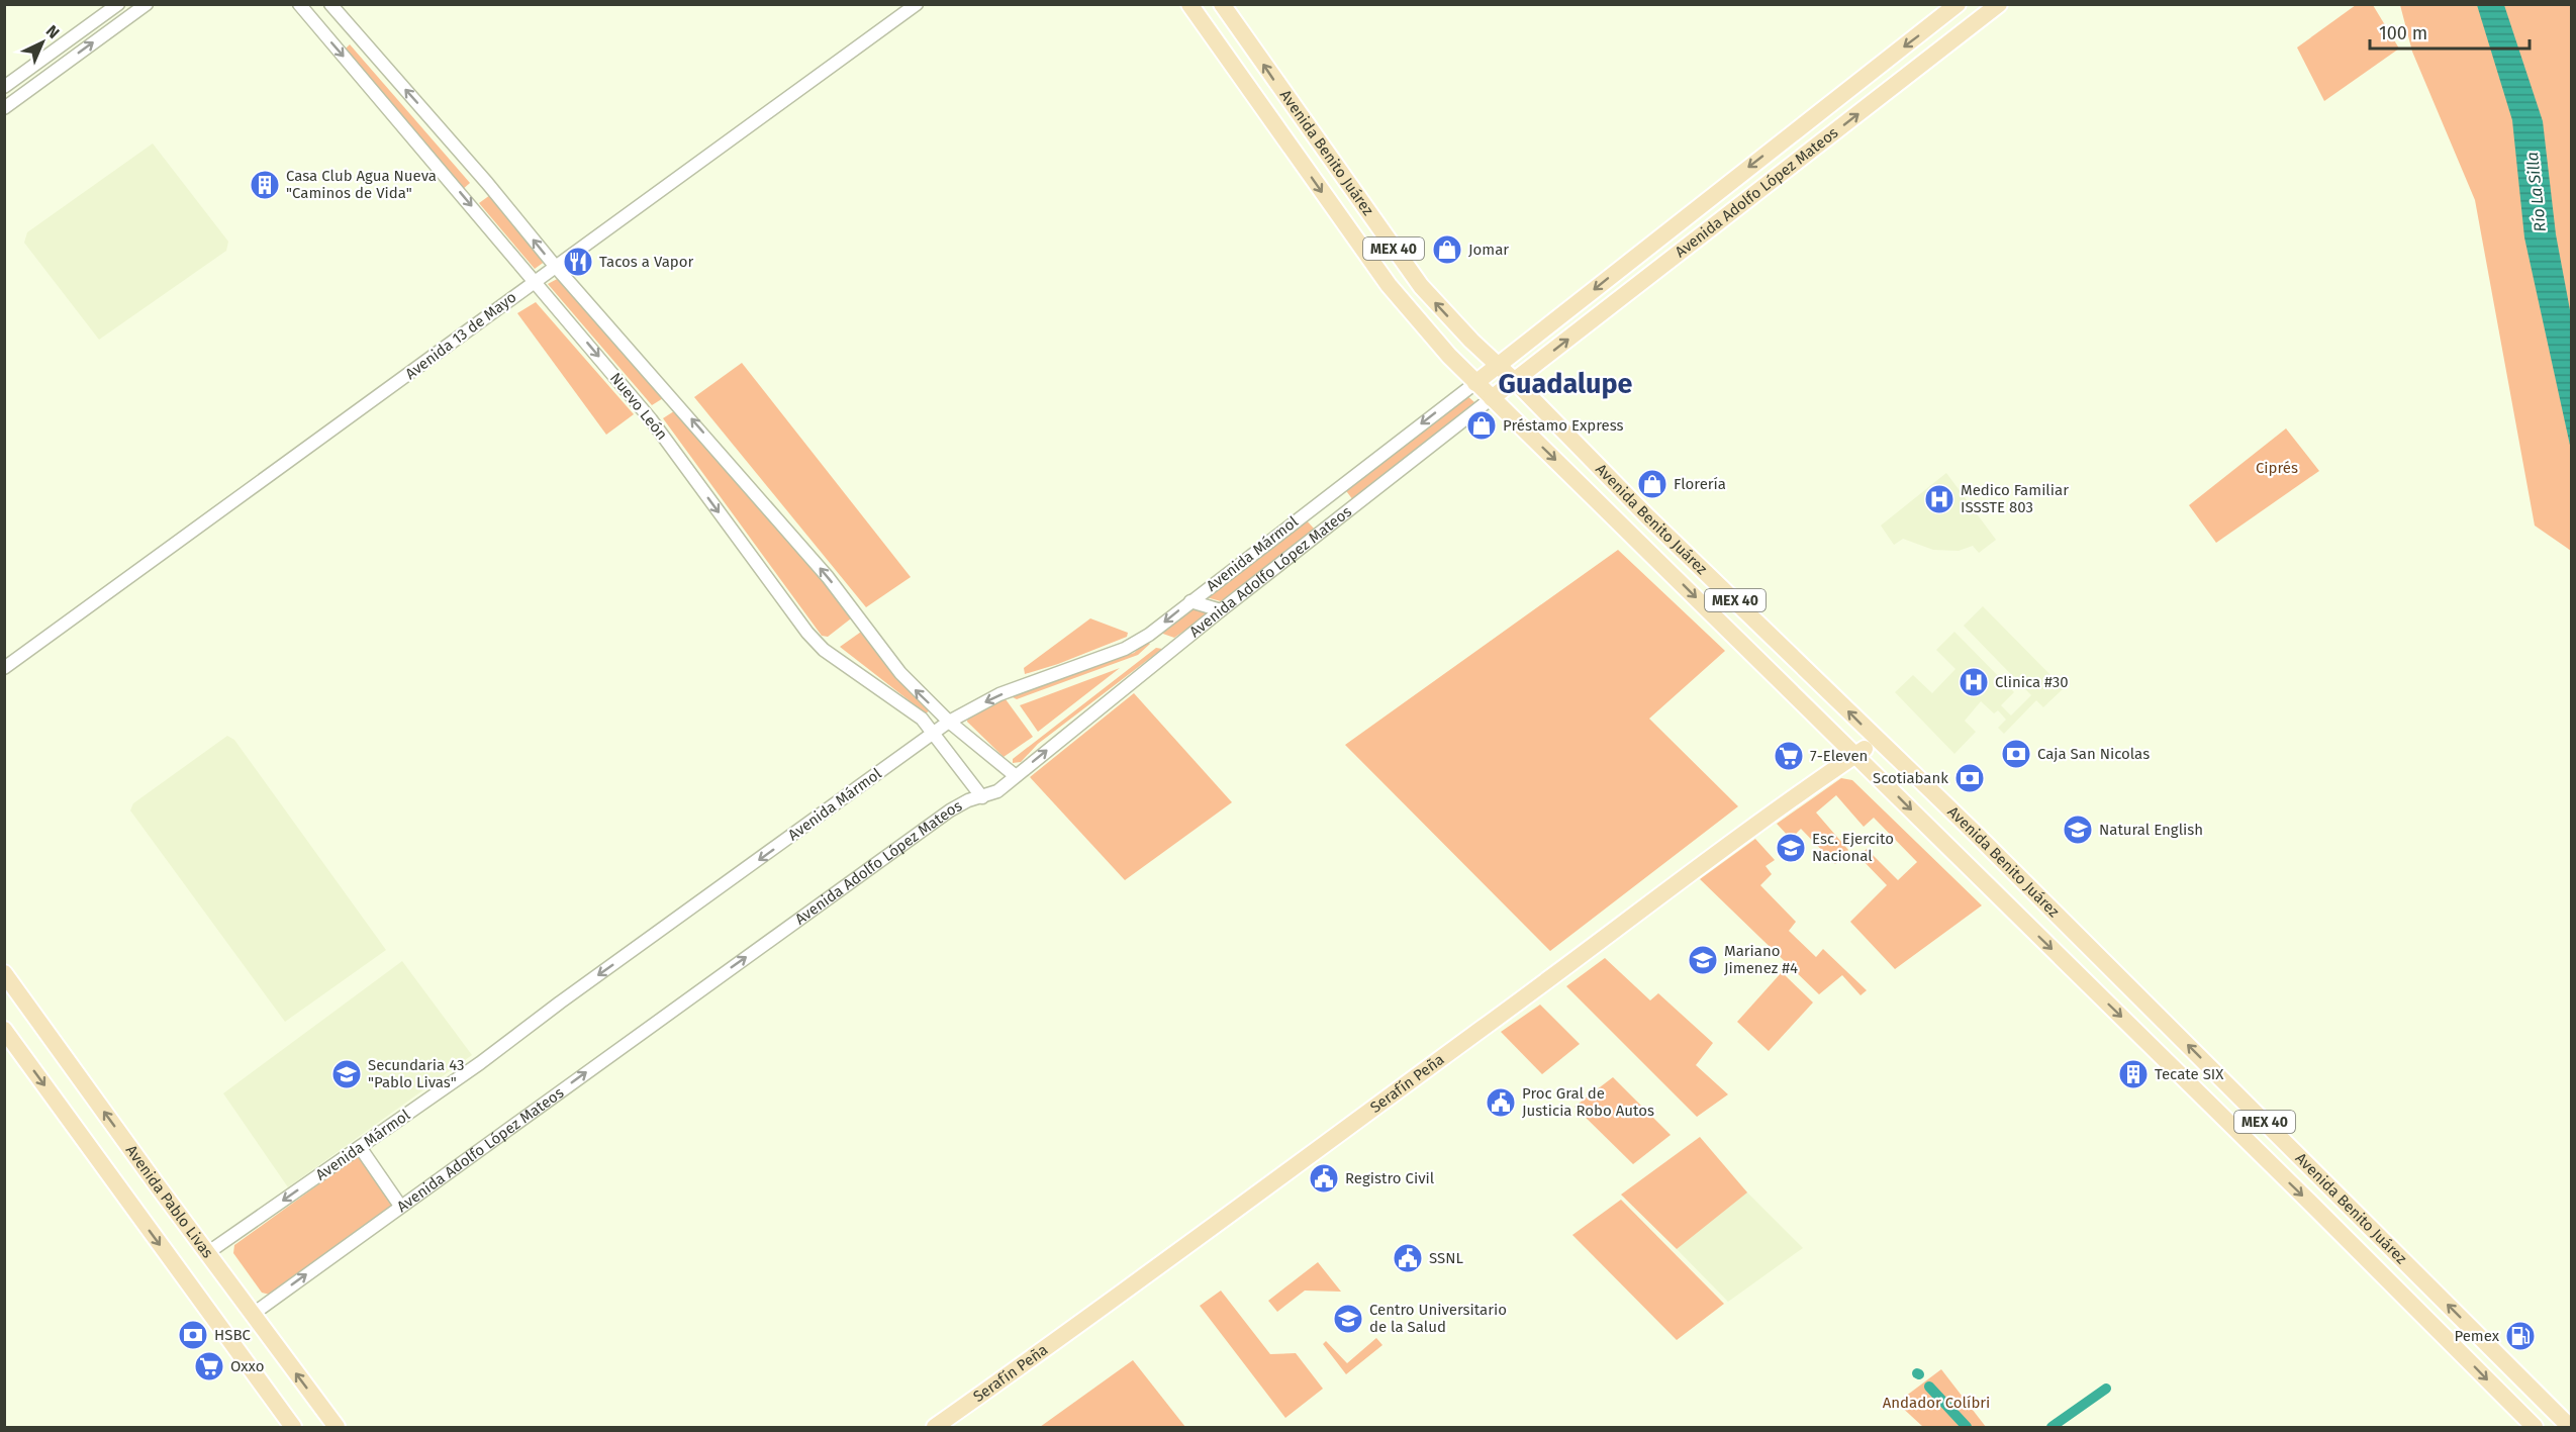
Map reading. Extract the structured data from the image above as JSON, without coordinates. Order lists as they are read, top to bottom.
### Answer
{
  "streets": {
    "main road": [
      "Avenida Benito Juárez",
      "Avenida Adolfo López Mateos",
      "MEX 40",
      "Serafín Peña",
      "Avenida Pablo Livas"
    ],
    "street": ["Avenida 13 de Mayo", "Nuevo León", "Avenida Mármol"]
  },
  "crossings": [
    ["Avenida Benito Juárez", "Avenida Adolfo López Mateos"],
    ["Avenida Benito Juárez", "Avenida Mármol"],
    ["Avenida Benito Juárez", "Serafín Peña"],
    ["Avenida Adolfo López Mateos", "Nuevo León"],
    ["Avenida Adolfo López Mateos", "Avenida Mármol"],
    ["Avenida Adolfo López Mateos", "Avenida Pablo Livas"],
    ["Avenida 13 de Mayo", "Nuevo León"],
    ["Nuevo León", "Avenida Mármol"],
    ["Avenida Mármol", "Avenida Pablo Livas"]
  ],
  "one_way": ["Avenida Mármol"],
  "districts": ["Guadalupe"],
  "water": ["Río La Silla"],
  "parks": ["Ciprés", "Andador Colíbri"],
  "places": {
    "building": ["Casa Club Agua Nueva \"Caminos de Vida\"", "Tecate SIX"],
    "shop": ["Jomar", "Préstamo Express", "Florería"],
    "restaurant": ["Tacos a Vapor"],
    "hospital": ["Medico Familiar ISSSTE 803", "Clinica #30"],
    "bank": ["Caja San Nicolas", "Scotiabank", "HSBC"],
    "supermarket": ["7-Eleven", "Oxxo"],
    "school or university": [
      "Natural English",
      "Esc. Ejercito Nacional",
      "Mariano Jimenez #4",
      "Secundaria 43 \"Pablo Livas\"",
      "Centro Universitario de la Salud"
    ],
    "public building": ["Proc Gral de Justicia Robo Autos", "Registro Civil", "SSNL"],
    "fuel station": ["Pemex"]
  },
  "scale_bar": "100 m",
  "north": "top right"
}
